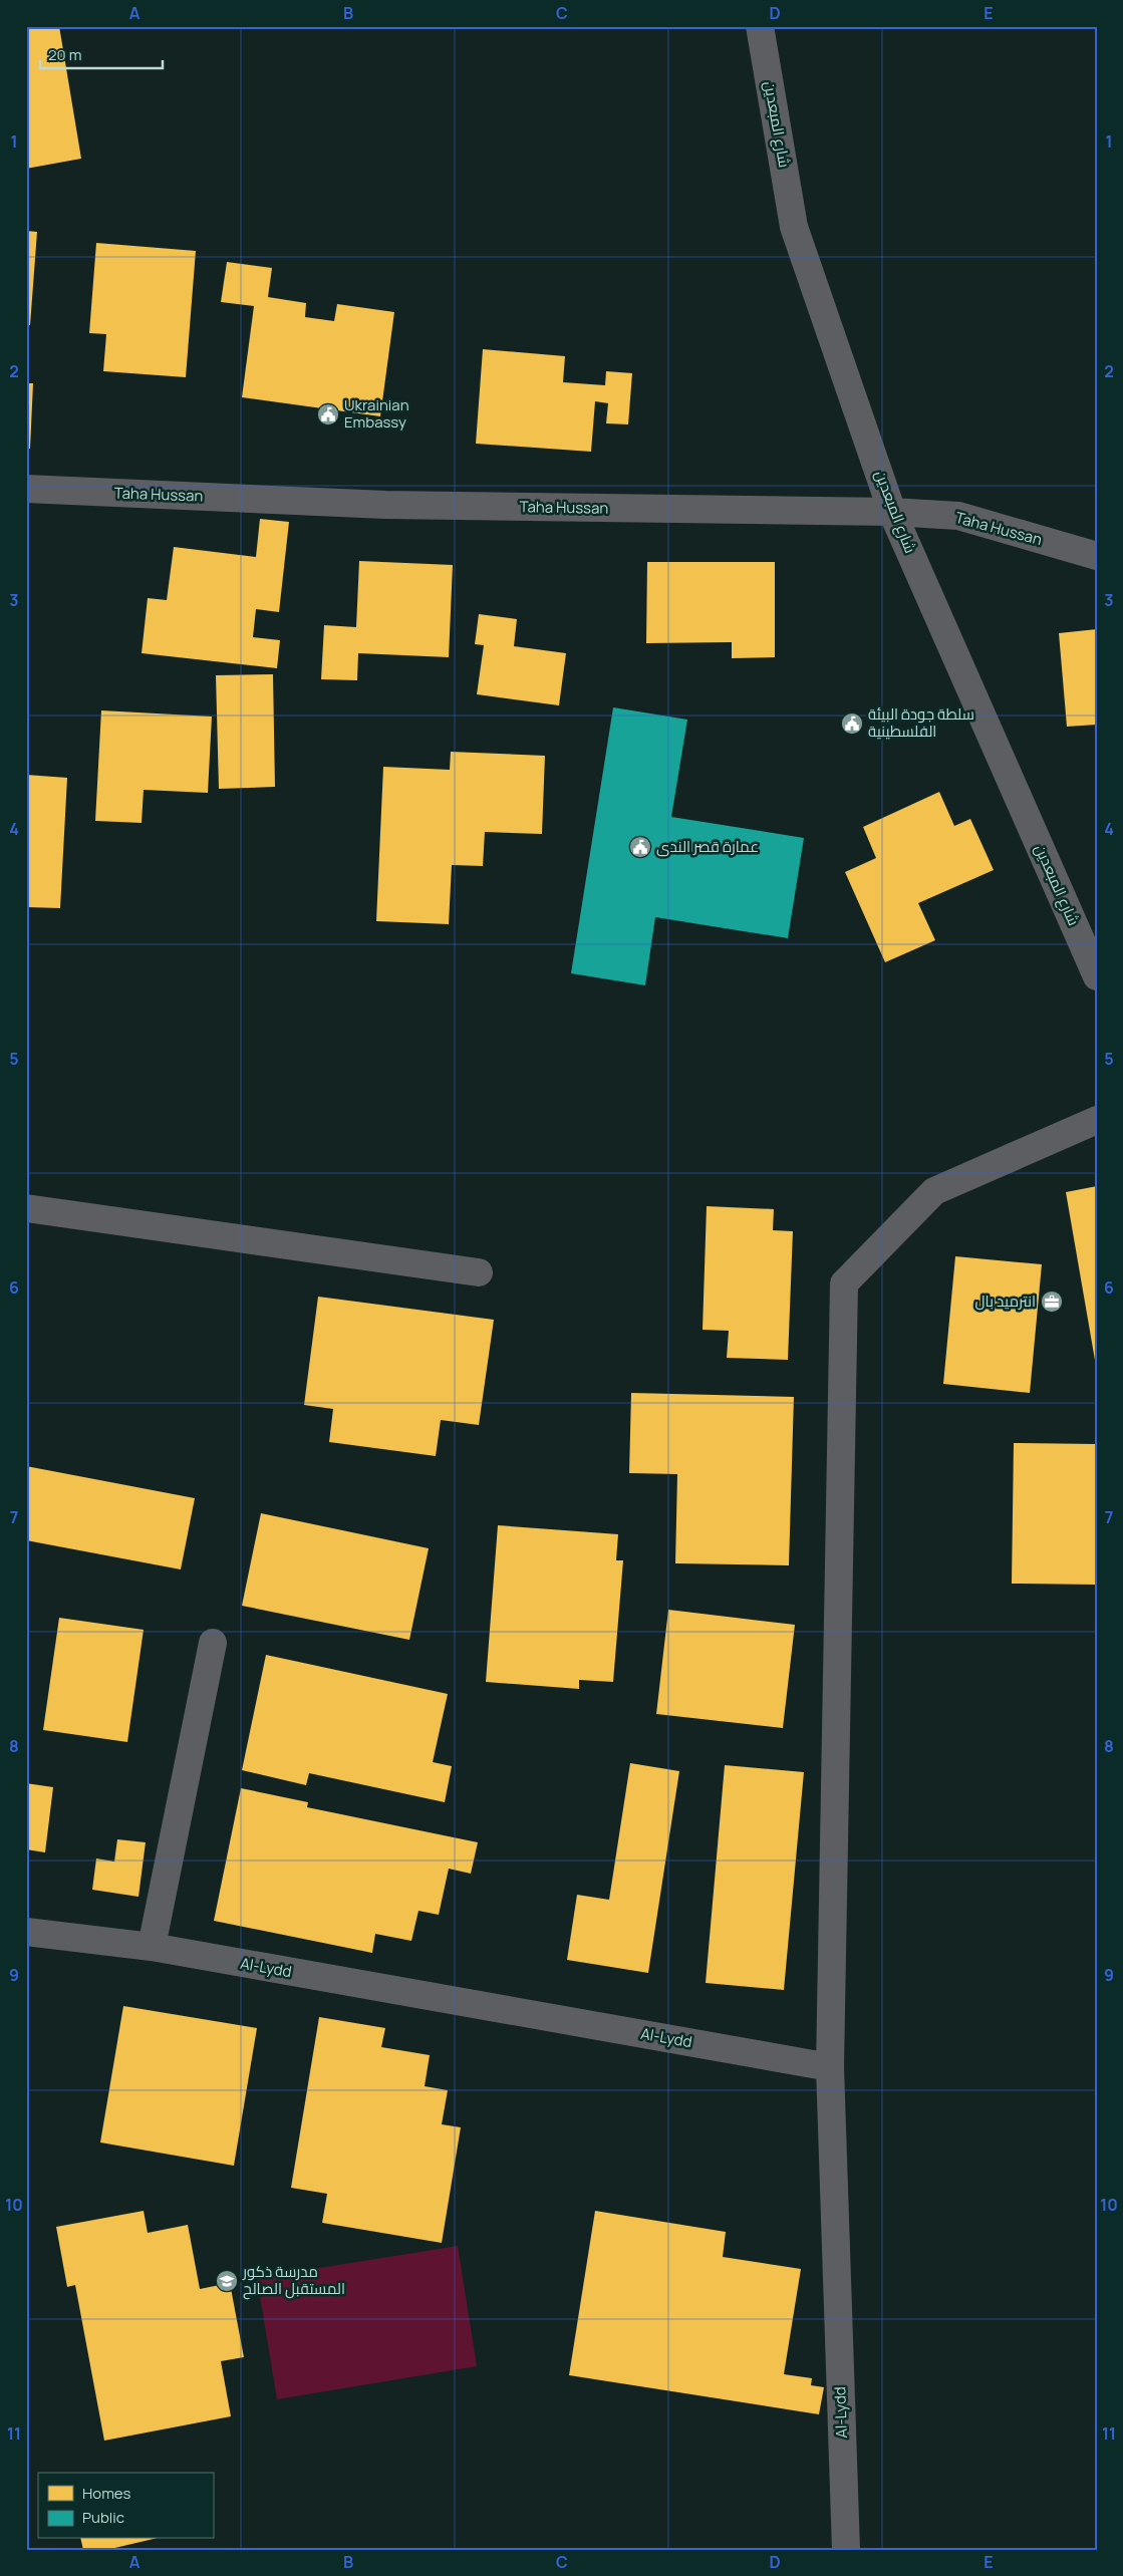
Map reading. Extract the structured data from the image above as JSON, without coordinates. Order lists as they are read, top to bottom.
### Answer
{
  "streets": {
    "street": ["شارع المبعدين", "Taha Hussan", "Al-Lydd"]
  },
  "crossings": [
    ["شارع المبعدين", "Taha Hussan"]
  ],
  "places": {
    "public building": ["Ukrainian Embassy", "سلطة جودة البيئة الفلسطينية", "عمارة قصر الندى"],
    "office": ["انترميد بال"],
    "school or university": ["مدرسة ذكور المستقبل الصالح"]
  },
  "legend": ["Homes", "Public"],
  "scale_bar": "20 m",
  "grid": {
    "columns": [
      "A",
      "B",
      "C",
      "D",
      "E"
    ],
    "rows": [
      "1",
      "2",
      "3",
      "4",
      "5",
      "6",
      "7",
      "8",
      "9",
      "10",
      "11"
    ]
  }
}
